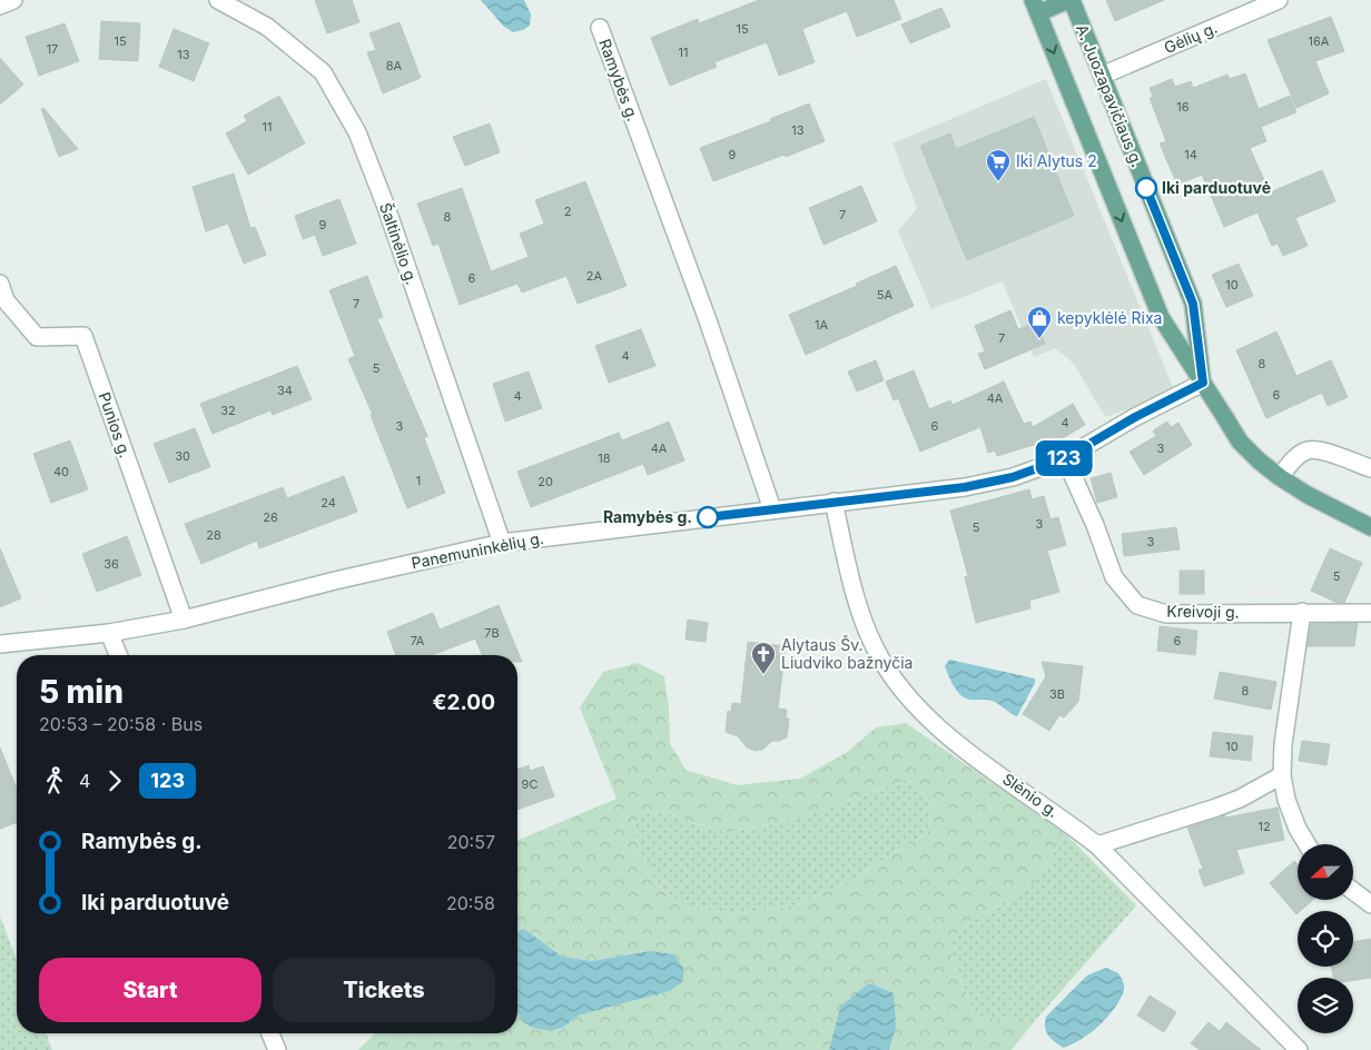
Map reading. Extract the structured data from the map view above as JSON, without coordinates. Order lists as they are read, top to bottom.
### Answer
{
  "streets": {
    "main road": ["A. Juozapavičiaus g."],
    "street": [
      "Gėlių g.",
      "Ramybės g.",
      "Šaltinėlio g.",
      "Punios g.",
      "Panemuninkėlių g.",
      "Kreivoji g.",
      "Slėnio g."
    ]
  },
  "crossings": [
    ["Gėlių g.", "A. Juozapavičiaus g."],
    ["Ramybės g.", "Panemuninkėlių g."],
    ["A. Juozapavičiaus g.", "Panemuninkėlių g."],
    ["Šaltinėlio g.", "Panemuninkėlių g."],
    ["Punios g.", "Panemuninkėlių g."],
    ["Panemuninkėlių g.", "Kreivoji g."],
    ["Panemuninkėlių g.", "Slėnio g."]
  ],
  "places": {
    "supermarket": ["Iki Alytus 2"],
    "other": ["Iki parduotuvė", "Ramybės g."],
    "shop": ["kepyklėlė Rixa"],
    "church": ["Alytaus Šv. Liudviko bažnyčia"]
  },
  "lines": ["bus line 123"],
  "house_numbers": [
    "15",
    "15",
    "16A",
    "17",
    "11",
    "13",
    "8A",
    "16",
    "11",
    "13",
    "9",
    "14",
    "2",
    "7",
    "8",
    "9",
    "2A",
    "6",
    "10",
    "5A",
    "7",
    "1A",
    "7",
    "4",
    "8",
    "5",
    "34",
    "6",
    "4",
    "4A",
    "32",
    "4",
    "3",
    "6",
    "4A",
    "3",
    "30",
    "18",
    "40",
    "1",
    "20",
    "24",
    "26",
    "3",
    "5",
    "28",
    "3",
    "36",
    "5",
    "7B",
    "7A",
    "6",
    "8",
    "3B",
    "10",
    "9C",
    "12"
  ],
  "north": "left",
  "page": {
    "on_map": "123",
    "heading": ["5 min", "20:53 – 20:58 · Bus", "€2.00"],
    "legs": ["4", "123"],
    "list": [
      {
        "name": "Ramybės g.",
        "value": "20:57"
      },
      {
        "name": "Iki parduotuvė",
        "value": "20:58"
      }
    ],
    "buttons": ["Start", "Tickets"]
  }
}
